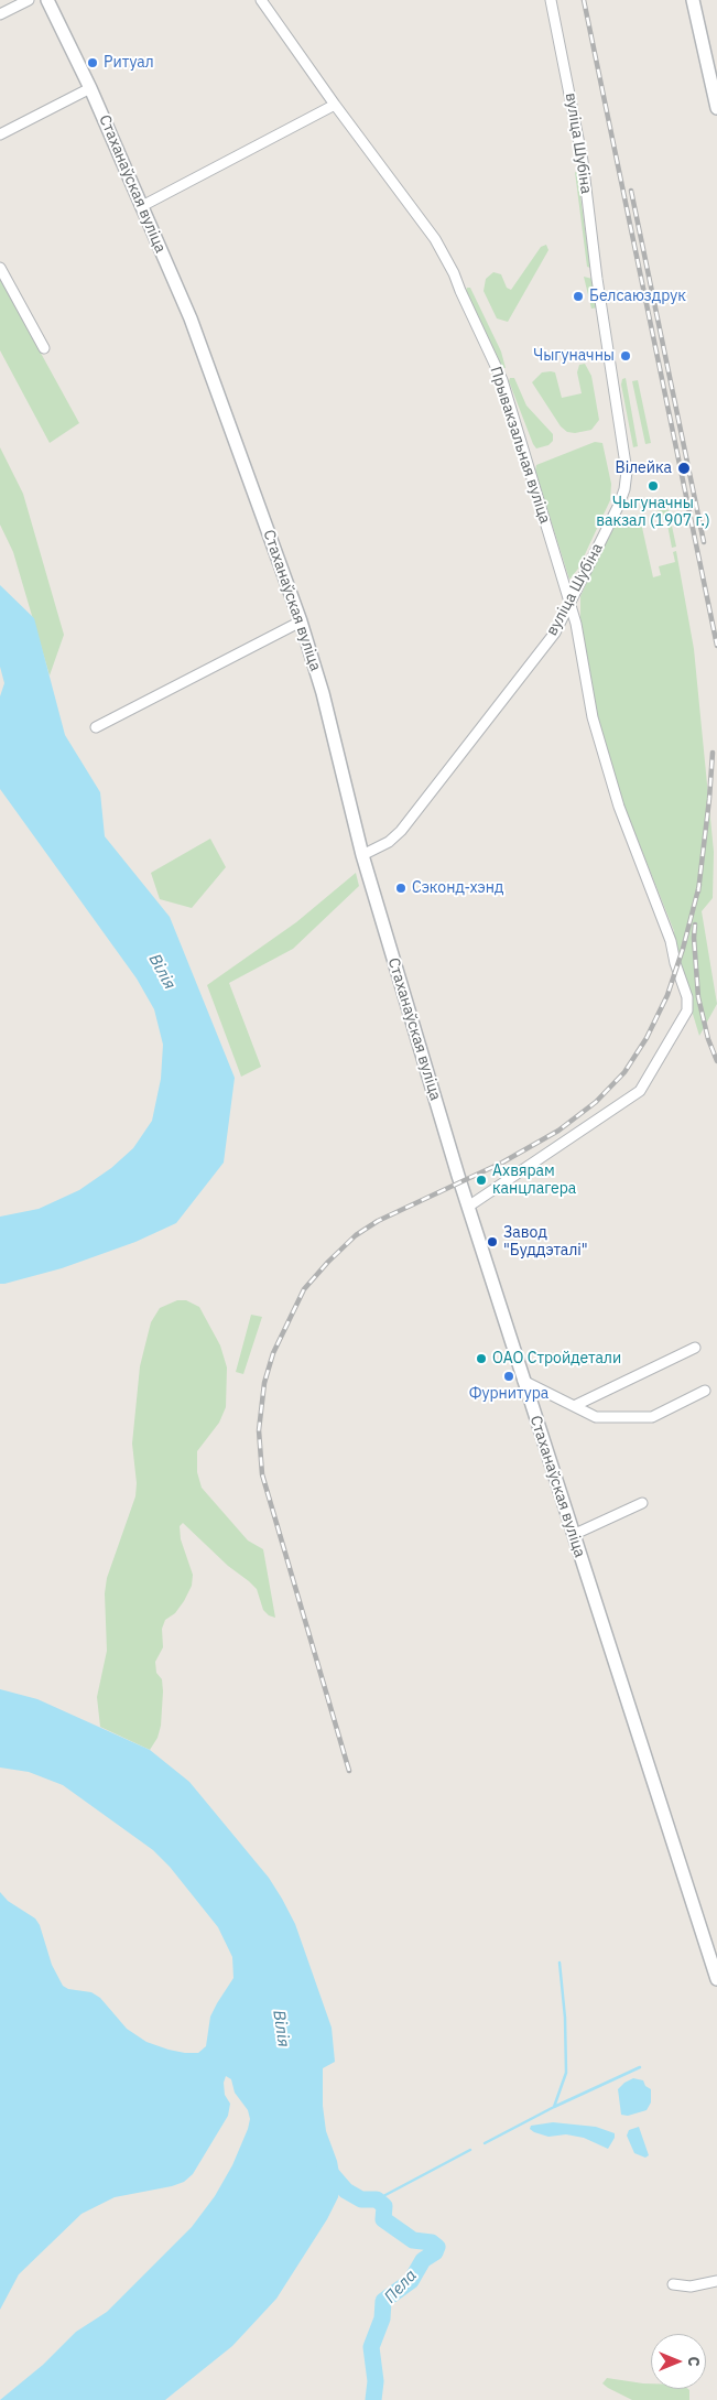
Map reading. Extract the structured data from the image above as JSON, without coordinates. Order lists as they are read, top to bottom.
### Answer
{
  "streets": {
    "street": ["вуліца Шубіна", "Стаханаўская вуліца", "Прывакзальная вуліца"]
  },
  "crossings": [
    ["вуліца Шубіна", "Стаханаўская вуліца"],
    ["вуліца Шубіна", "Прывакзальная вуліца"],
    ["Стаханаўская вуліца", "Прывакзальная вуліца"]
  ],
  "water": ["Вілія", "Пела"],
  "places": [
    "Ритуал",
    "Белсаюздрук",
    "Чыгуначны",
    "Вілейка",
    "Чыгуначны вакзал (1907 г.)",
    "Сэконд-хэнд",
    "Ахвярам канцлагера",
    "Завод \"Буддэталі\"",
    "ОАО Стройдетали",
    "Фурнитура"
  ],
  "north": "right"
}
